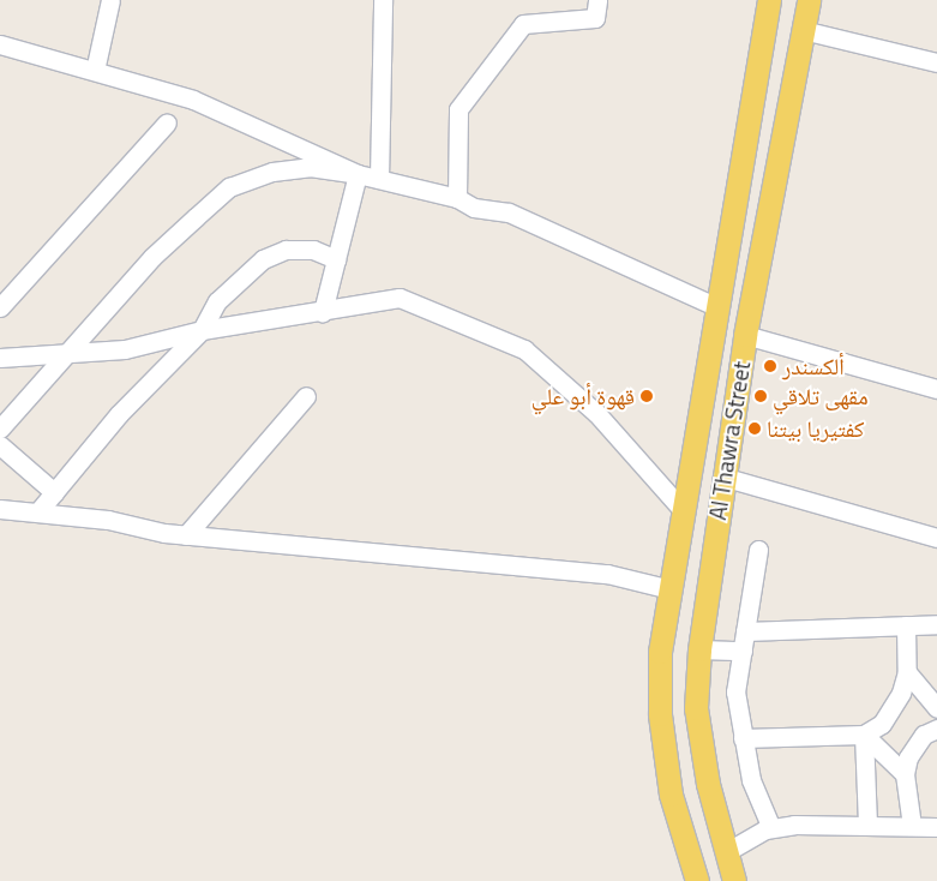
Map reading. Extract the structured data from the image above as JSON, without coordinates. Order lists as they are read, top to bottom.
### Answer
{
  "streets": {
    "main road": ["Al Thawra Street"]
  },
  "places": [
    "ألكسندر",
    "قهوة أبو علي",
    "مقهى تلاقي",
    "كفتيريا بيتنا"
  ]
}
